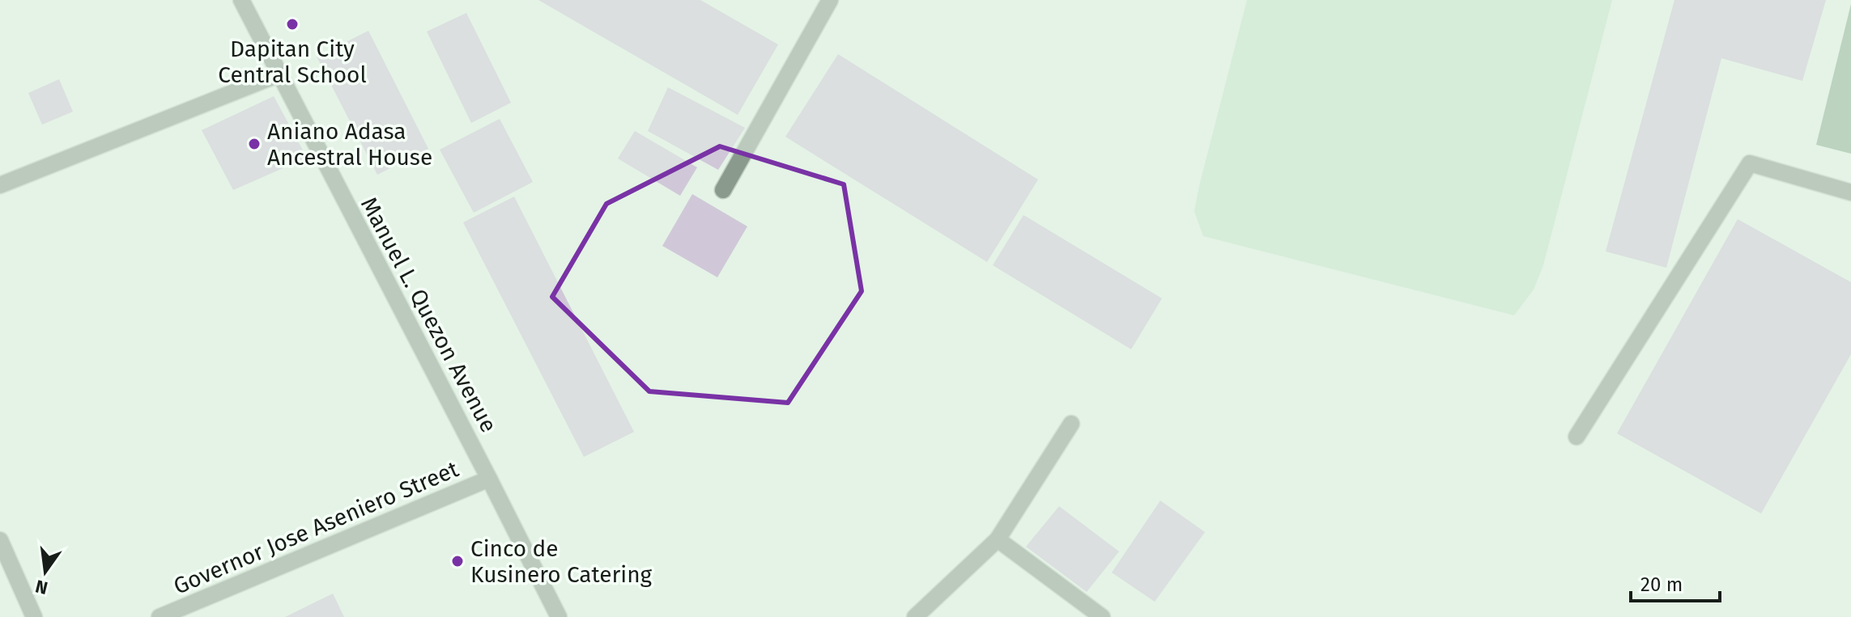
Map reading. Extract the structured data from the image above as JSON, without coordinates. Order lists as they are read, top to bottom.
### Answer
{
  "streets": {
    "street": ["Manuel L. Quezon Avenue", "Governor Jose Aseniero Street"]
  },
  "crossings": [
    ["Manuel L. Quezon Avenue", "Governor Jose Aseniero Street"]
  ],
  "places": ["Dapitan City Central School", "Aniano Adasa Ancestral House", "Cinco de Kusinero Catering"],
  "scale_bar": "20 m",
  "north": "bottom"
}
